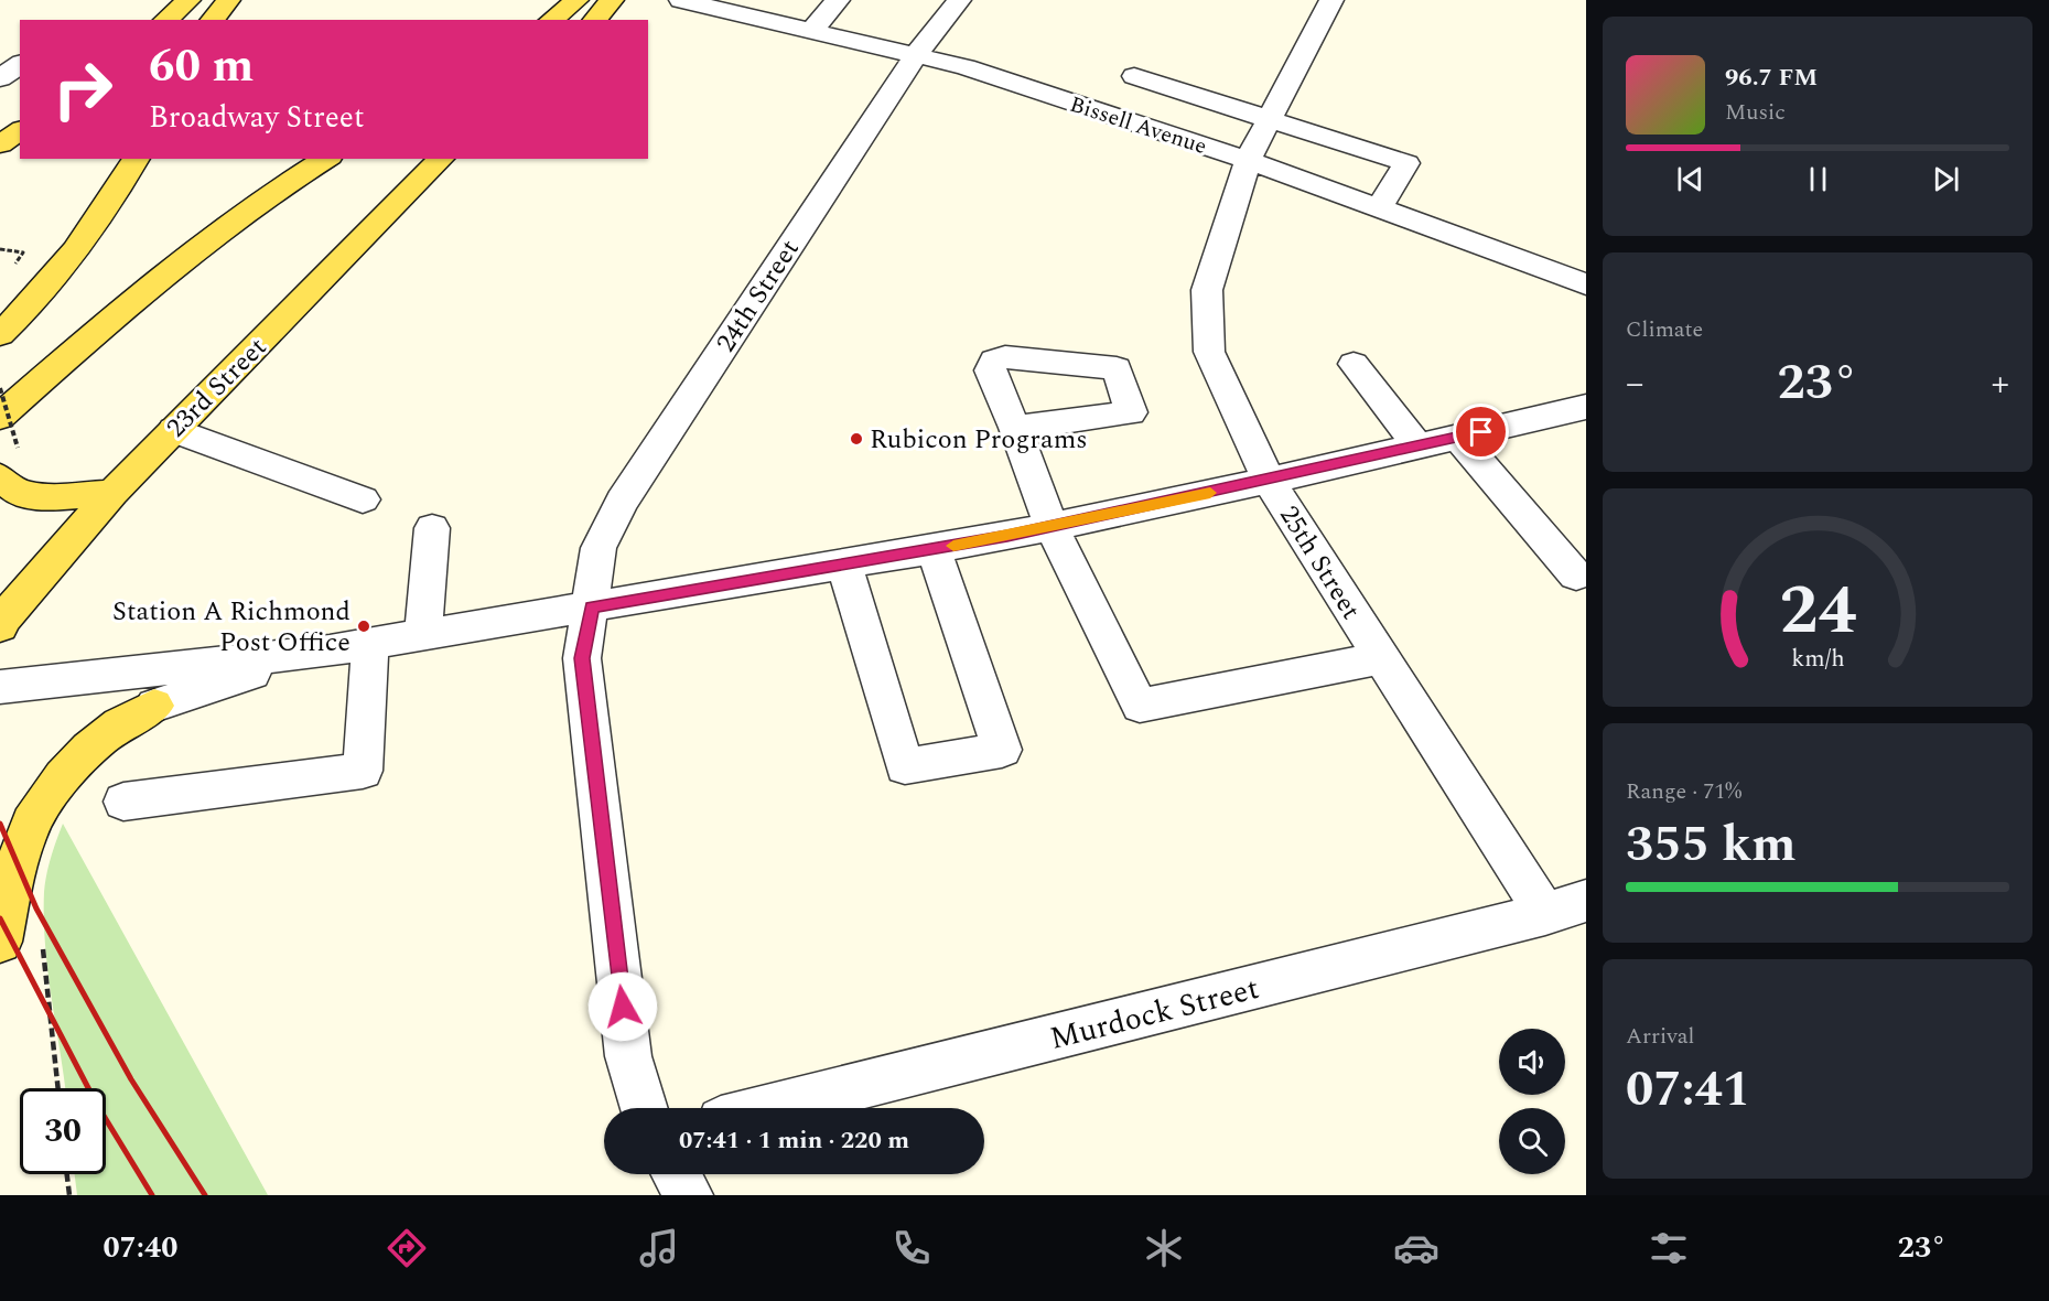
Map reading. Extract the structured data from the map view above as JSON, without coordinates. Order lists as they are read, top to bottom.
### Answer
{
  "streets": {
    "main road": ["23rd Street"],
    "street": [
      "Bissell Avenue",
      "24th Street",
      "25th Street",
      "Murdock Street"
    ]
  },
  "crossings": [
    ["Bissell Avenue", "24th Street"],
    ["Bissell Avenue", "25th Street"],
    ["25th Street", "Murdock Street"]
  ],
  "places": ["Rubicon Programs", "Station A Richmond Post Office"],
  "page": {
    "turn": ["60 m", "Broadway Street"],
    "song": ["96.7 FM", "Music"],
    "tile": [
      "Climate",
      ["Range · 71%", "355 km"],
      ["Arrival", "07:41"]
    ],
    "heat": ["−", "23°", "+"],
    "limit": "30",
    "trip": "07:41 · 1 min · 220 m",
    "tabs": ["07:40", "23°"],
    "gauge": ["24", "km/h"]
  }
}
